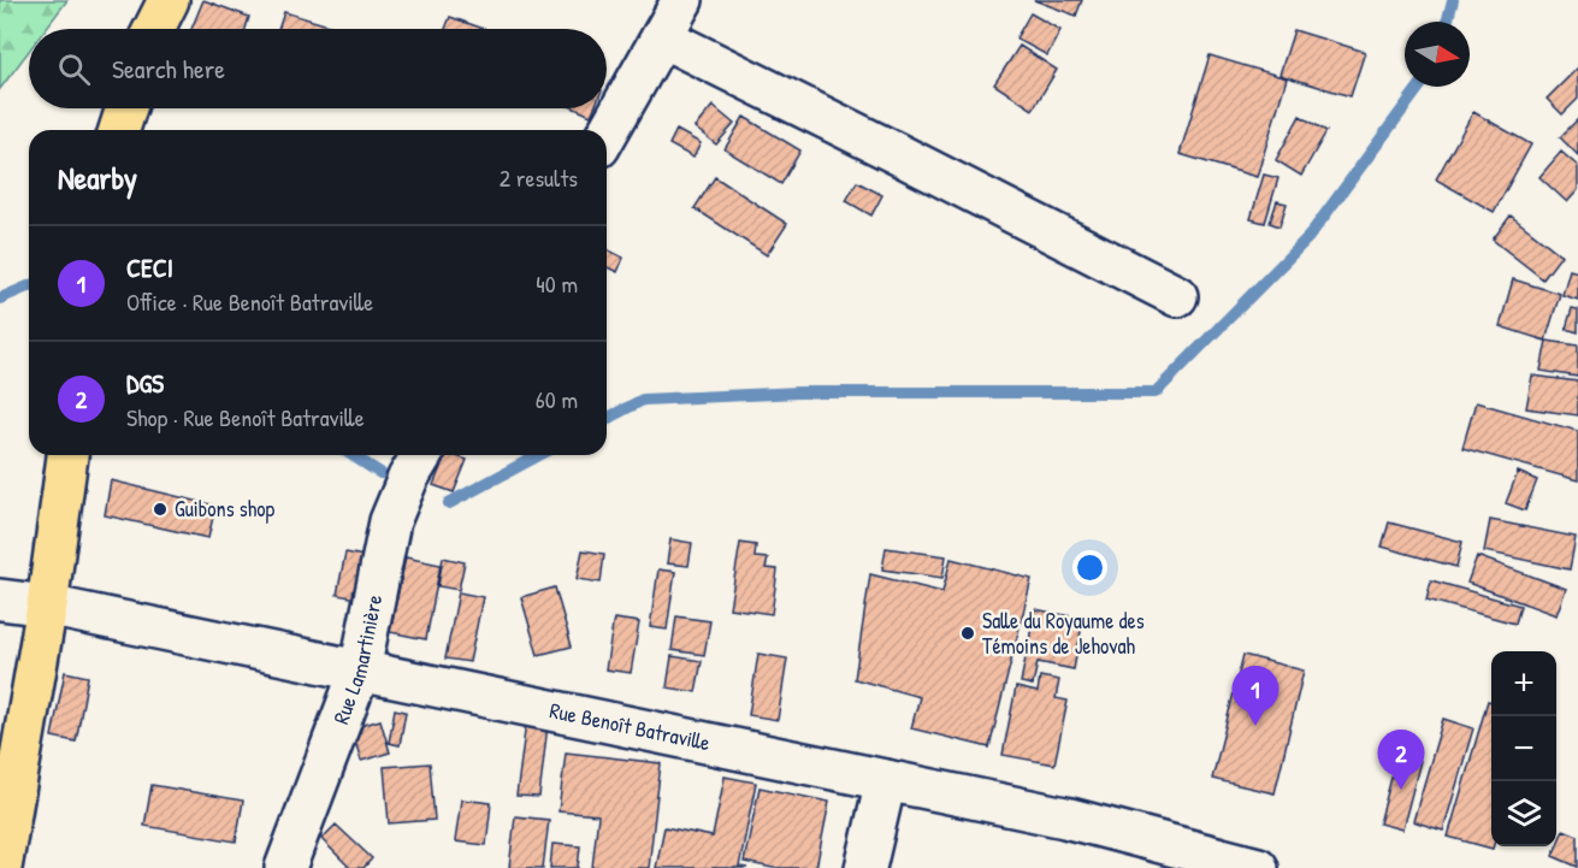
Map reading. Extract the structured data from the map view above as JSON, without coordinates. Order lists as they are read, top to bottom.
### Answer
{
  "streets": {
    "street": ["Rue Lamartinière", "Rue Benoît Batraville"]
  },
  "crossings": [
    ["Rue Lamartinière", "Rue Benoît Batraville"]
  ],
  "places": ["Guibons shop", "Salle du Royaume des Témoins de Jehovah"],
  "north": "right",
  "page": {
    "search": "Search here",
    "heading": ["Nearby", "2 results"],
    "list": [
      {
        "mark": "1",
        "name": "CECI",
        "note": "Office · Rue Benoît Batraville",
        "value": "40 m"
      },
      {
        "mark": "2",
        "name": "DGS",
        "note": "Shop · Rue Benoît Batraville",
        "value": "60 m"
      }
    ],
    "map_buttons": ["+", "−"],
    "pins": ["1", "2"]
  }
}
